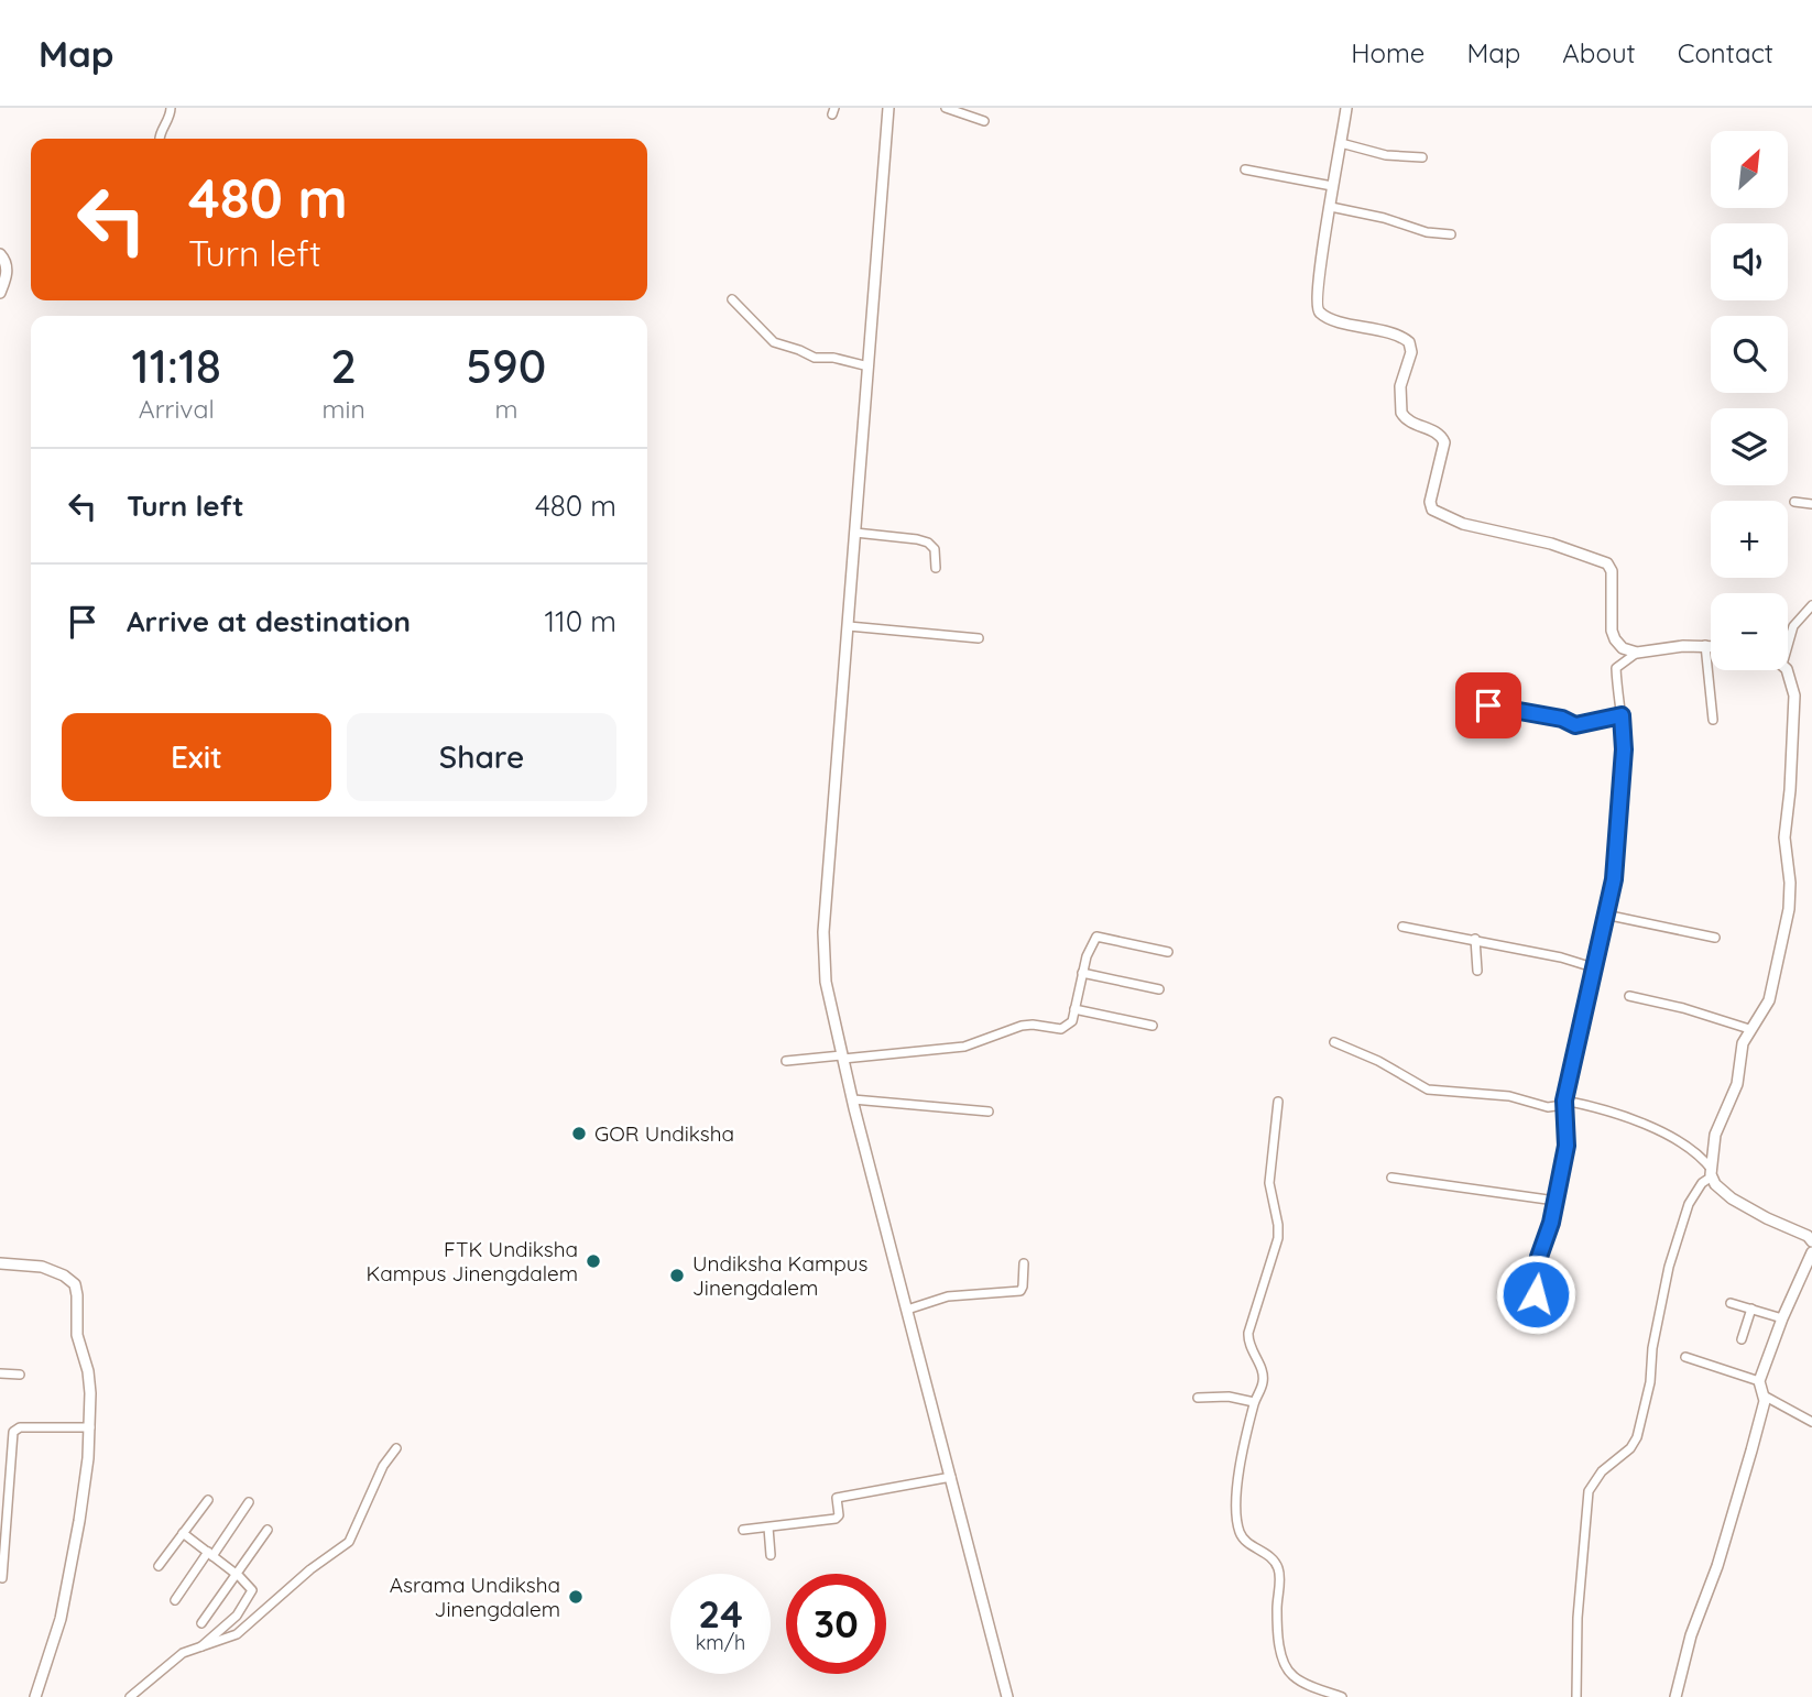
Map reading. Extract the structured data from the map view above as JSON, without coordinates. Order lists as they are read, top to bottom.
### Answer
{
  "places": [
    "GOR Undiksha",
    "FTK Undiksha Kampus Jinengdalem",
    "Undiksha Kampus Jinengdalem",
    "Asrama Undiksha Jinengdalem"
  ],
  "north": "top right",
  "page": {
    "header": "Map",
    "nav": [
      "Home",
      "Map",
      "About",
      "Contact"
    ],
    "map_buttons": ["+", "−"],
    "turn": ["480 m", "Turn left"],
    "eta": [
      "11:18",
      "Arrival",
      "2",
      "min",
      "590",
      "m"
    ],
    "list": [
      {
        "name": "Turn left",
        "value": "480 m"
      },
      {
        "name": "Arrive at destination",
        "value": "110 m"
      }
    ],
    "buttons": ["Exit", "Share"],
    "speed": "24 km/h",
    "limit": "30"
  }
}
